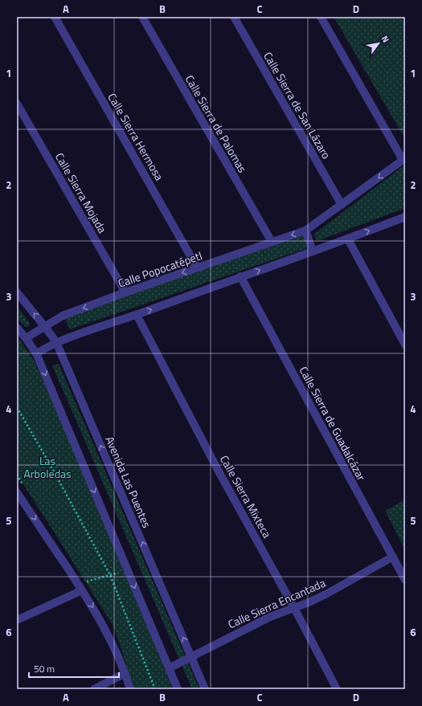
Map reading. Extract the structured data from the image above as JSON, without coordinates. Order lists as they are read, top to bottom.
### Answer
{
  "streets": {
    "street": [
      "Calle Sierra de San Lázaro",
      "Calle Sierra de Palomas",
      "Calle Sierra Hermosa",
      "Calle Sierra Mojada",
      "Calle Popocatépetl",
      "Calle Sierra de Guadalcázar",
      "Avenida Las Puentes",
      "Calle Sierra Mixteca",
      "Calle Sierra Encantada"
    ]
  },
  "crossings": [
    ["Calle Sierra de San Lázaro", "Calle Popocatépetl"],
    ["Calle Sierra de Palomas", "Calle Popocatépetl"],
    ["Calle Sierra Hermosa", "Calle Popocatépetl"],
    ["Calle Sierra Mojada", "Calle Popocatépetl"],
    ["Calle Popocatépetl", "Avenida Las Puentes"],
    ["Calle Sierra de Guadalcázar", "Calle Sierra Encantada"],
    ["Avenida Las Puentes", "Calle Sierra Encantada"],
    ["Calle Sierra Mixteca", "Calle Sierra Encantada"]
  ],
  "parks": ["Las Arboledas"],
  "scale_bar": "50 m",
  "north": "top right",
  "grid": {
    "columns": [
      "A",
      "B",
      "C",
      "D"
    ],
    "rows": [
      "1",
      "2",
      "3",
      "4",
      "5",
      "6"
    ]
  }
}
